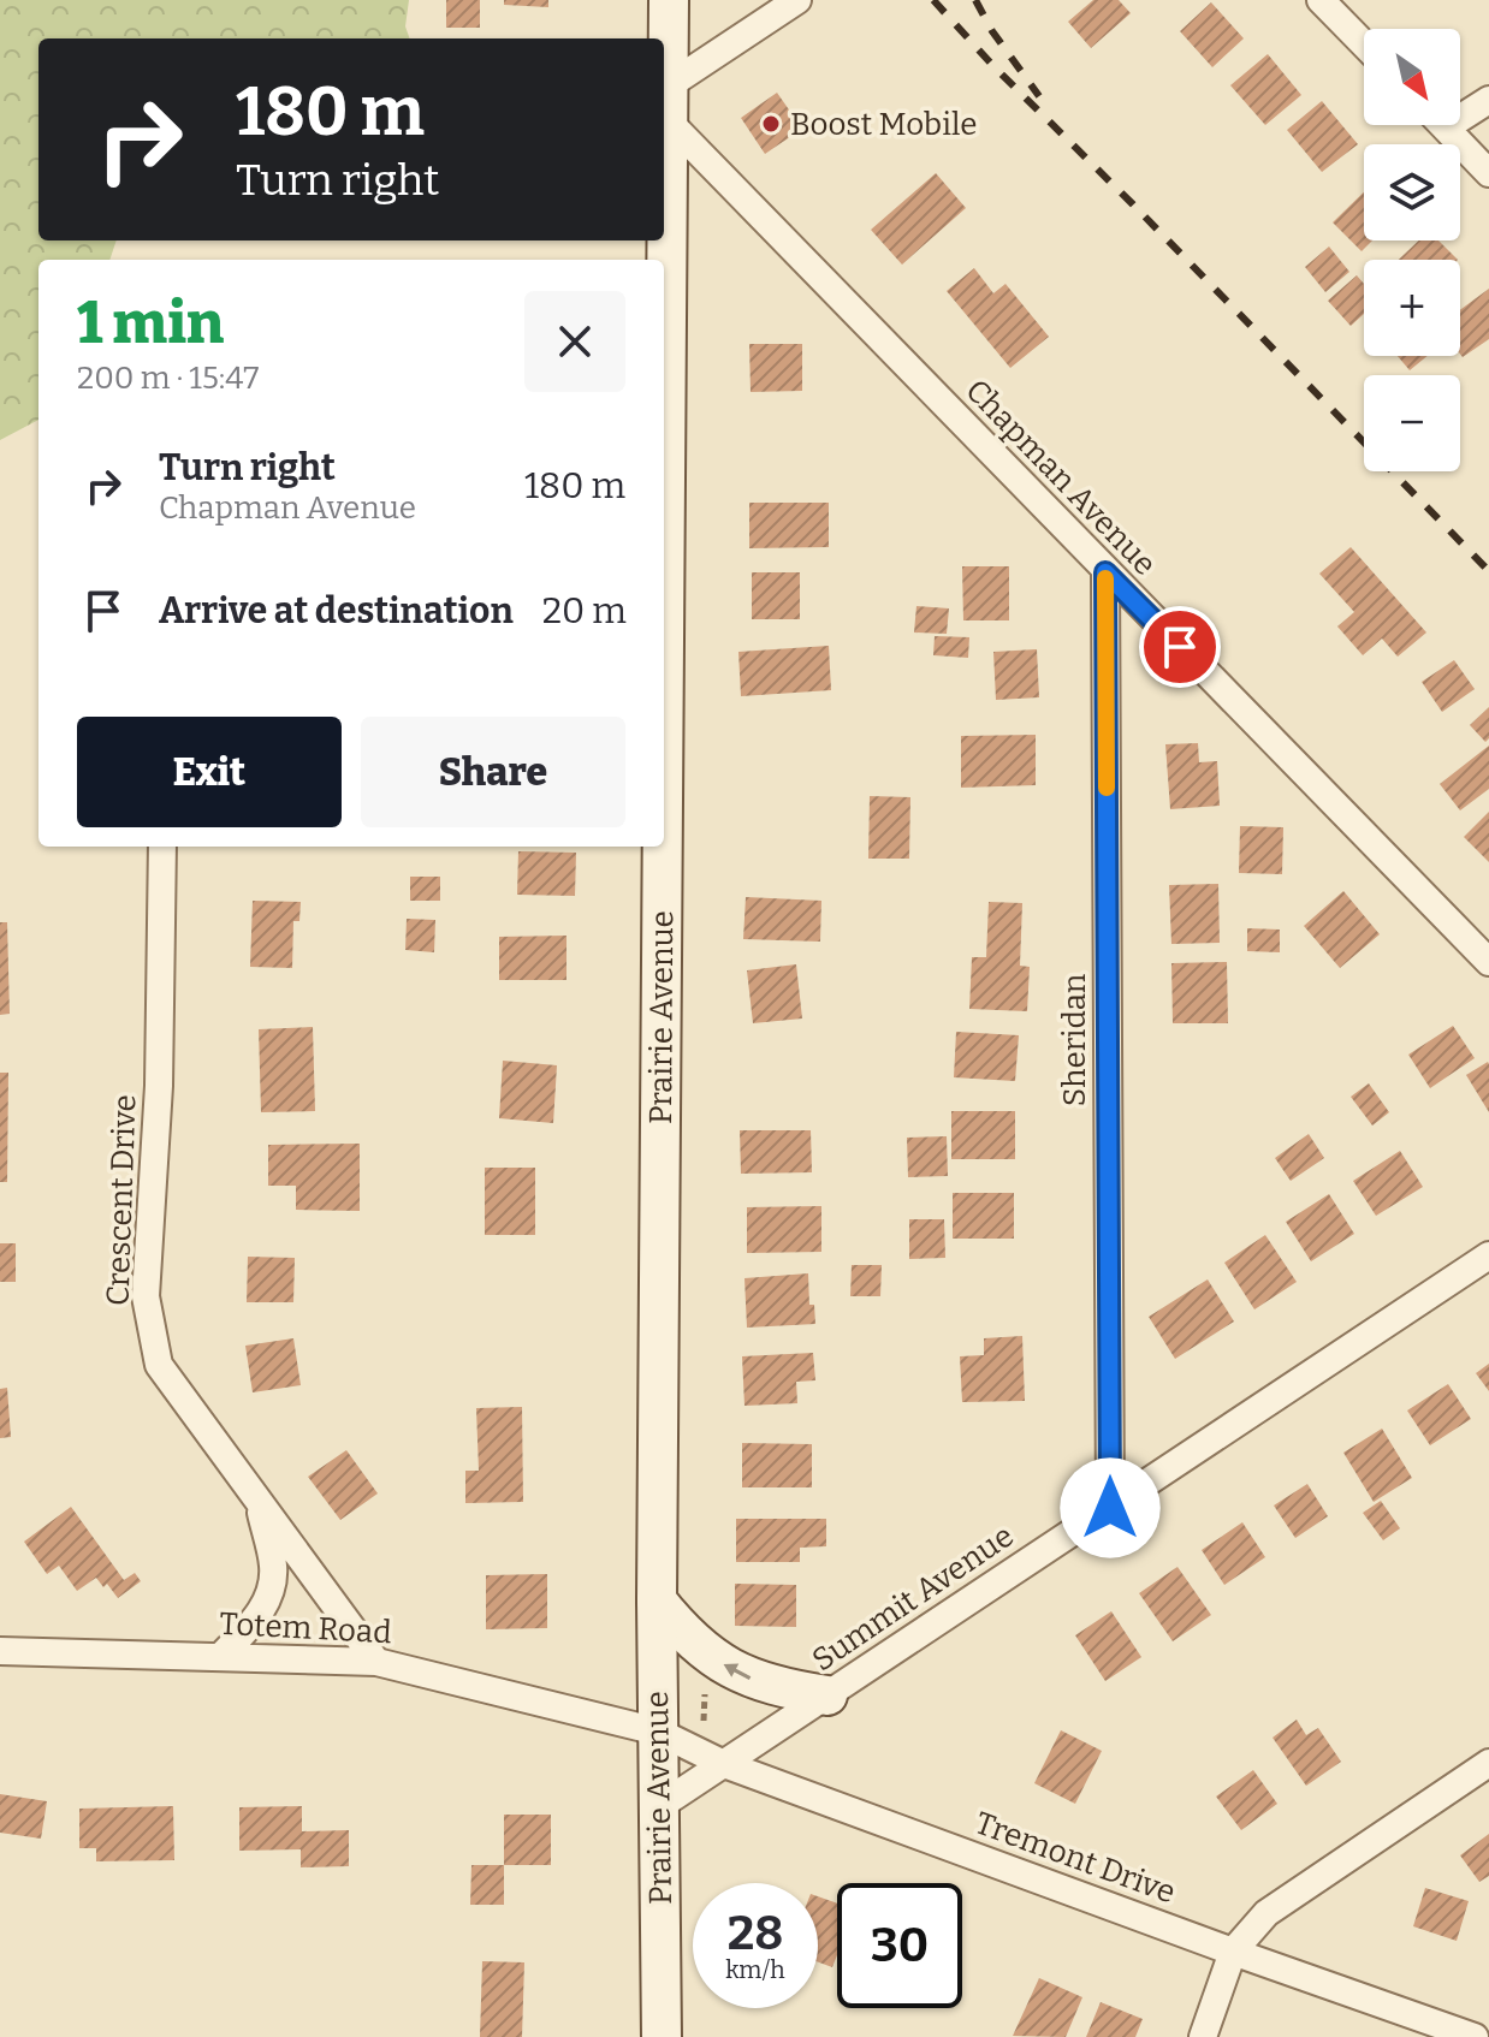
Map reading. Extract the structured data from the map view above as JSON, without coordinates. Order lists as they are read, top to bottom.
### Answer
{
  "streets": {
    "main road": ["Prairie Avenue"],
    "street": [
      "Chapman Avenue",
      "Sheridan",
      "Crescent Drive",
      "Summit Avenue",
      "Totem Road",
      "Tremont Drive"
    ]
  },
  "crossings": [
    ["Chapman Avenue", "Prairie Avenue"],
    ["Chapman Avenue", "Sheridan"],
    ["Prairie Avenue", "Summit Avenue"],
    ["Prairie Avenue", "Totem Road"],
    ["Prairie Avenue", "Tremont Drive"],
    ["Sheridan", "Summit Avenue"],
    ["Crescent Drive", "Totem Road"],
    ["Summit Avenue", "Tremont Drive"],
    ["Totem Road", "Tremont Drive"]
  ],
  "places": ["Boost Mobile"],
  "north": "bottom right",
  "page": {
    "map_buttons": ["+", "−"],
    "turn": ["180 m", "Turn right"],
    "heading": ["1 min", "200 m · 15:47"],
    "list": [
      {
        "name": "Turn right",
        "note": "Chapman Avenue",
        "value": "180 m"
      },
      {
        "name": "Arrive at destination",
        "value": "20 m"
      }
    ],
    "buttons": ["Exit", "Share"],
    "speed": "28 km/h",
    "limit": "30"
  }
}
